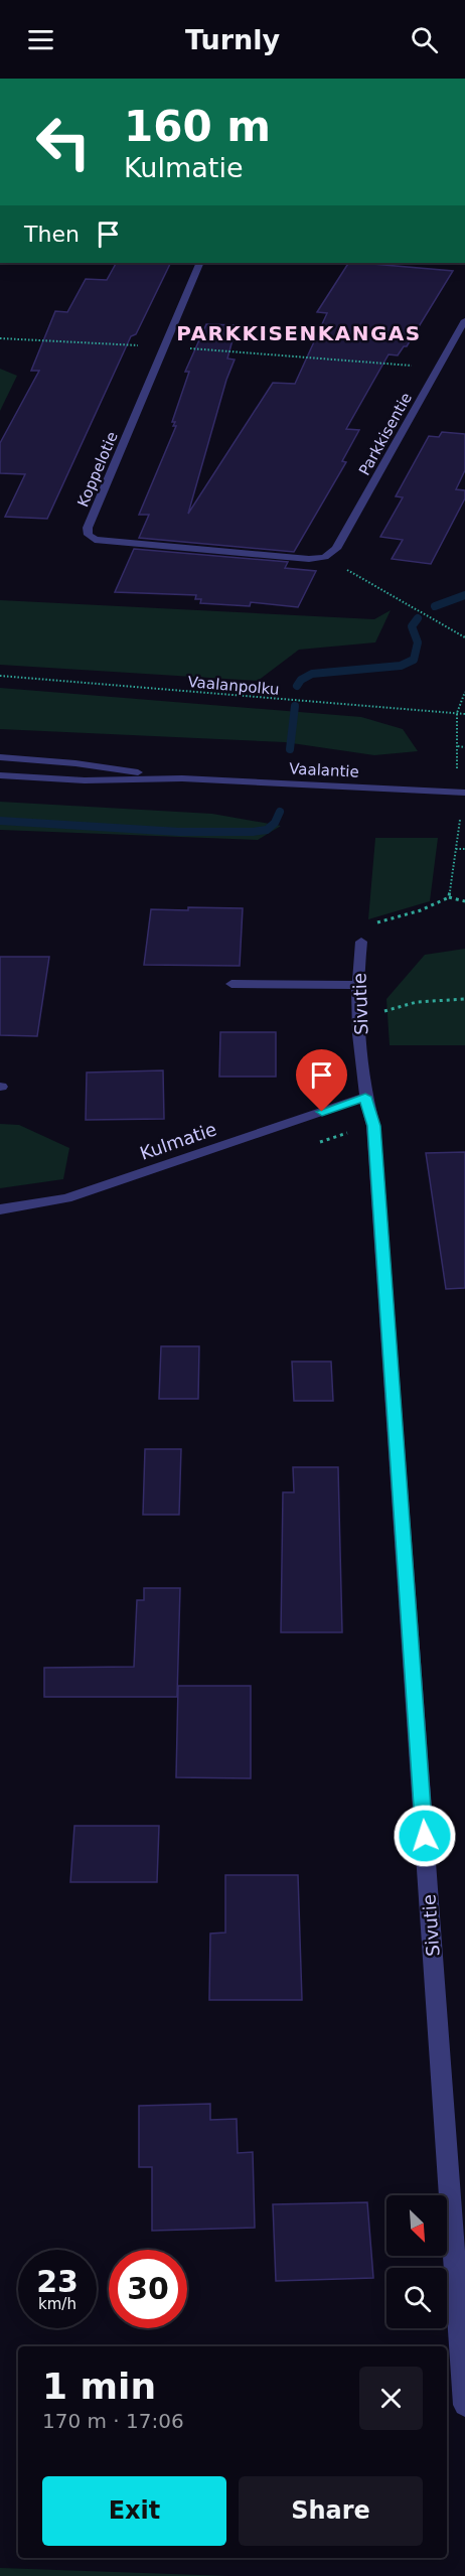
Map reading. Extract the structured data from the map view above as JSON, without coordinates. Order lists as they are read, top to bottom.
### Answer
{
  "streets": {
    "street": [
      "Parkkisentie",
      "Koppelotie",
      "Vaalantie",
      "Sivutie",
      "Kulmatie"
    ],
    "path": ["Vaalanpolku"]
  },
  "crossings": [
    ["Parkkisentie", "Koppelotie"],
    ["Sivutie", "Kulmatie"]
  ],
  "districts": ["PARKKISENKANGAS"],
  "north": "bottom right",
  "page": {
    "header": "Turnly",
    "turn": ["160 m", "Kulmatie"],
    "then": "Then",
    "speed": "23 km/h",
    "limit": "30",
    "heading": ["1 min", "170 m · 17:06"],
    "buttons": ["Exit", "Share"]
  }
}
